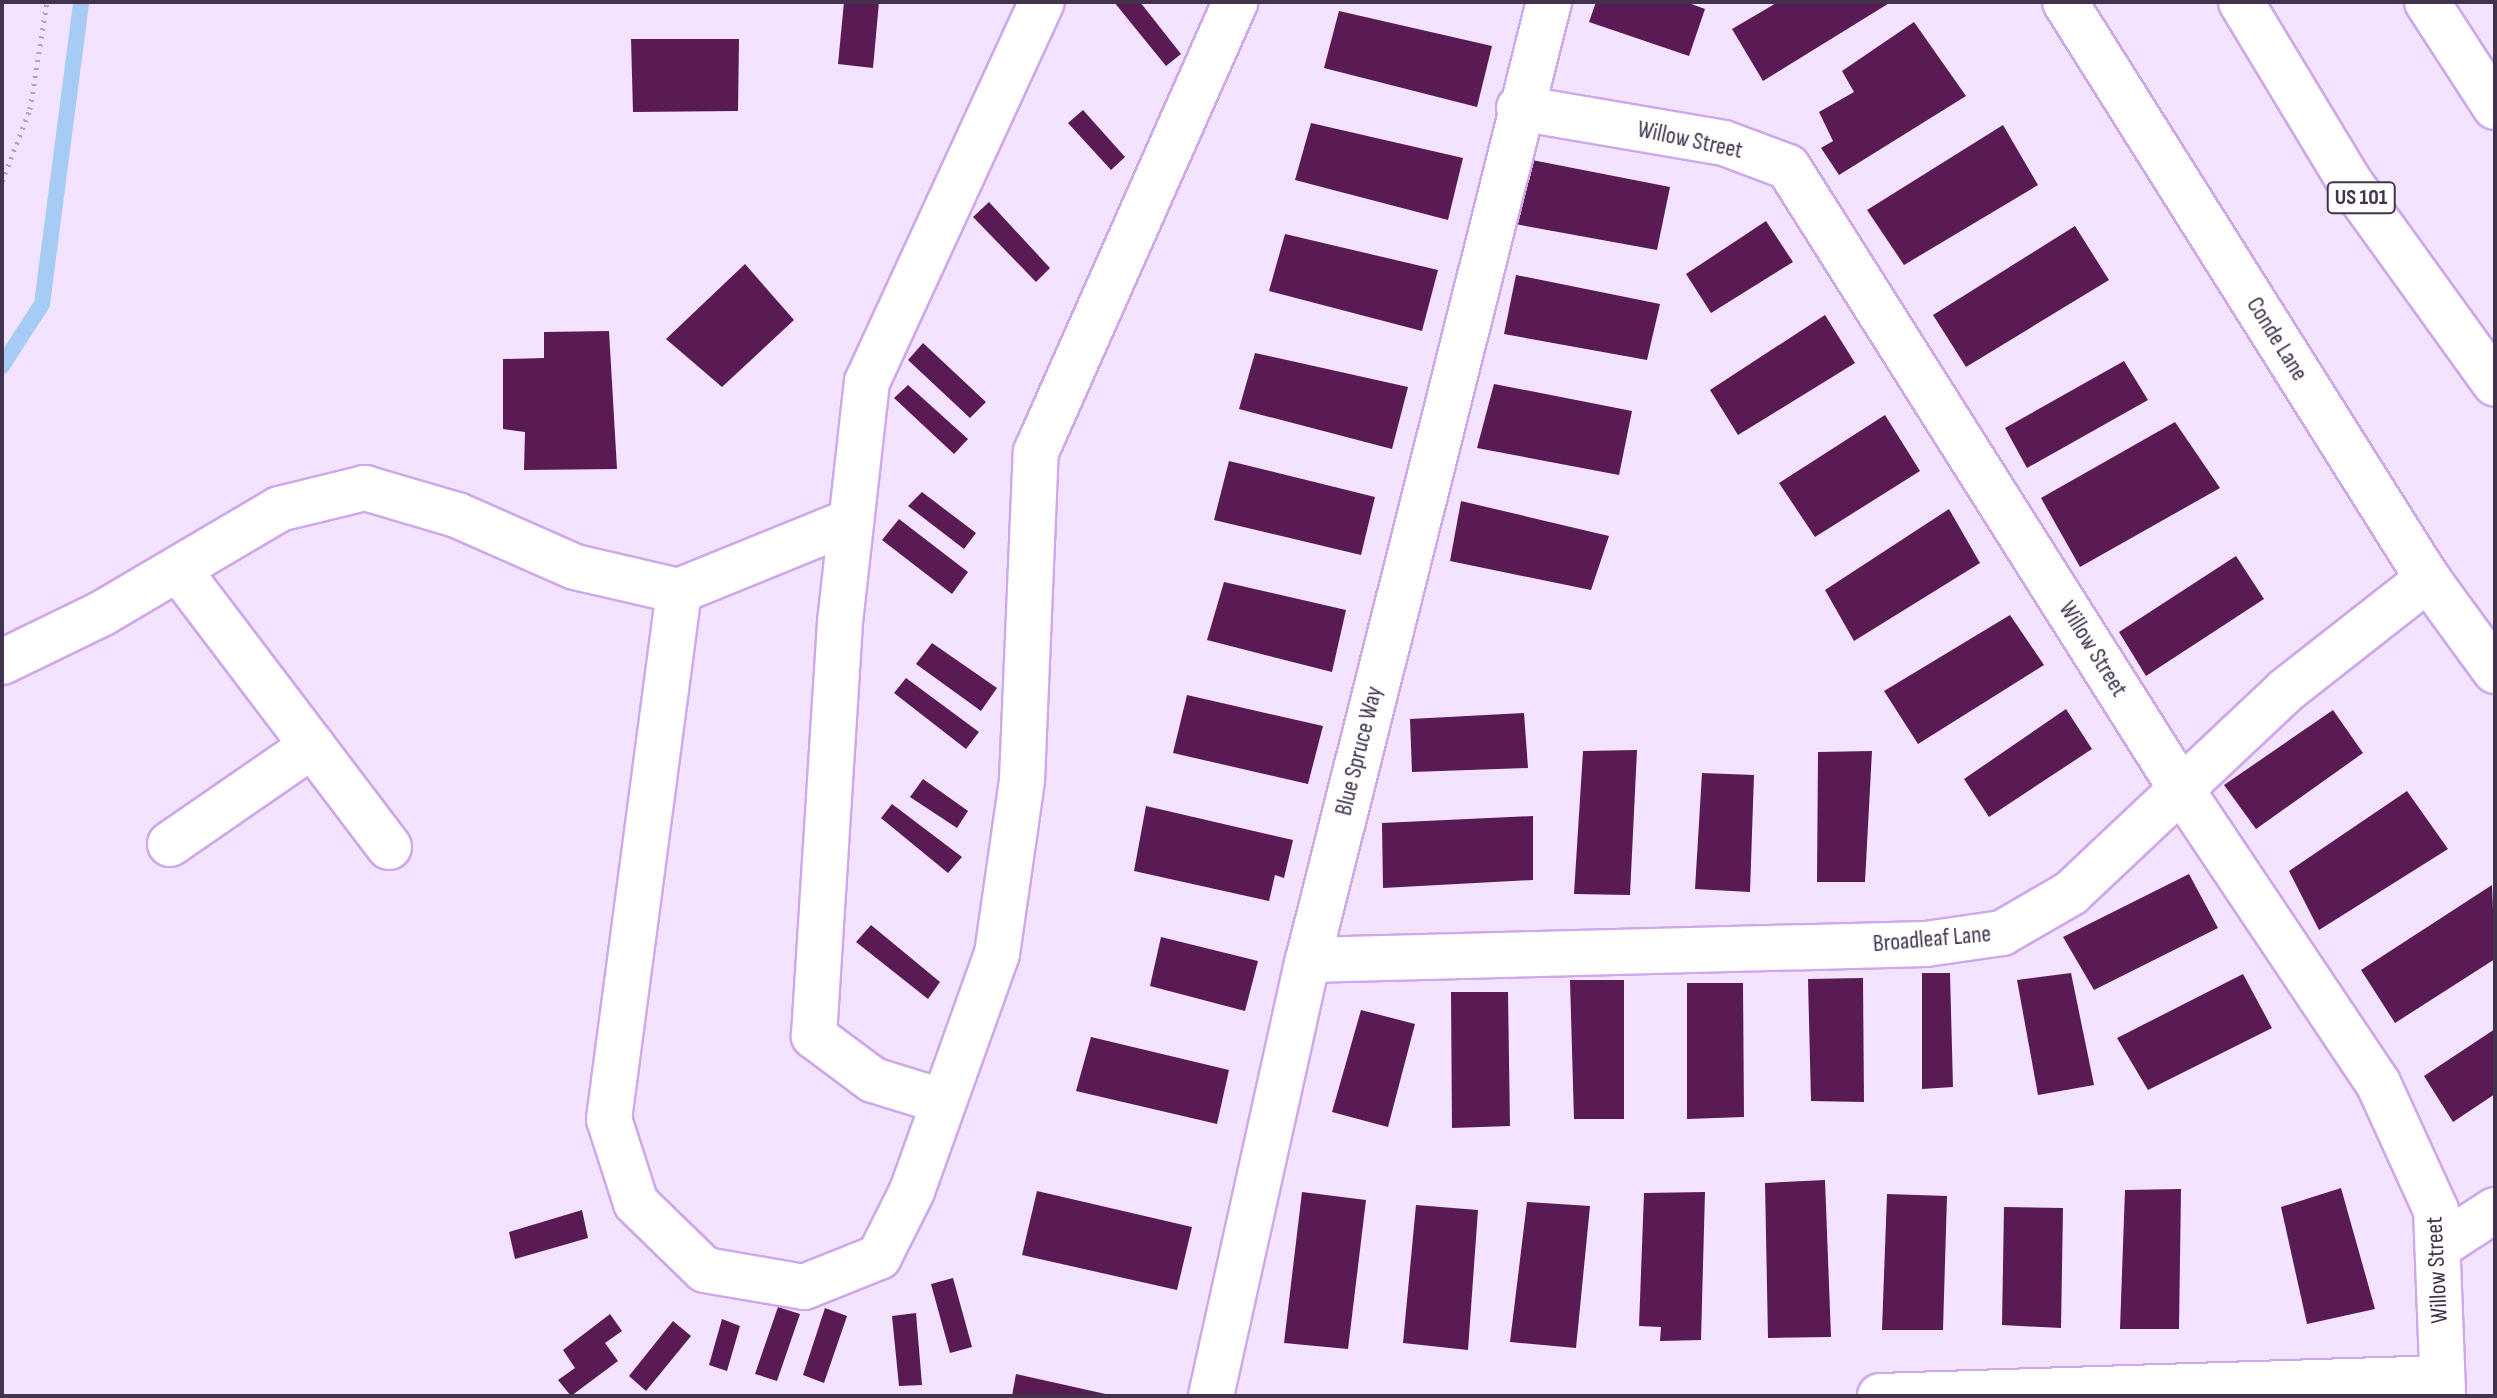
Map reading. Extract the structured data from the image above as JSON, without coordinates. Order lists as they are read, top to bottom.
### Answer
{
  "streets": {
    "main road": [
      "Willow Street",
      "US 101",
      "Conde Lane",
      "Blue Spruce Way",
      "Broadleaf Lane"
    ]
  },
  "crossings": [
    ["Willow Street", "Blue Spruce Way"],
    ["Willow Street", "Broadleaf Lane"],
    ["Conde Lane", "Broadleaf Lane"],
    ["Blue Spruce Way", "Broadleaf Lane"]
  ]
}
